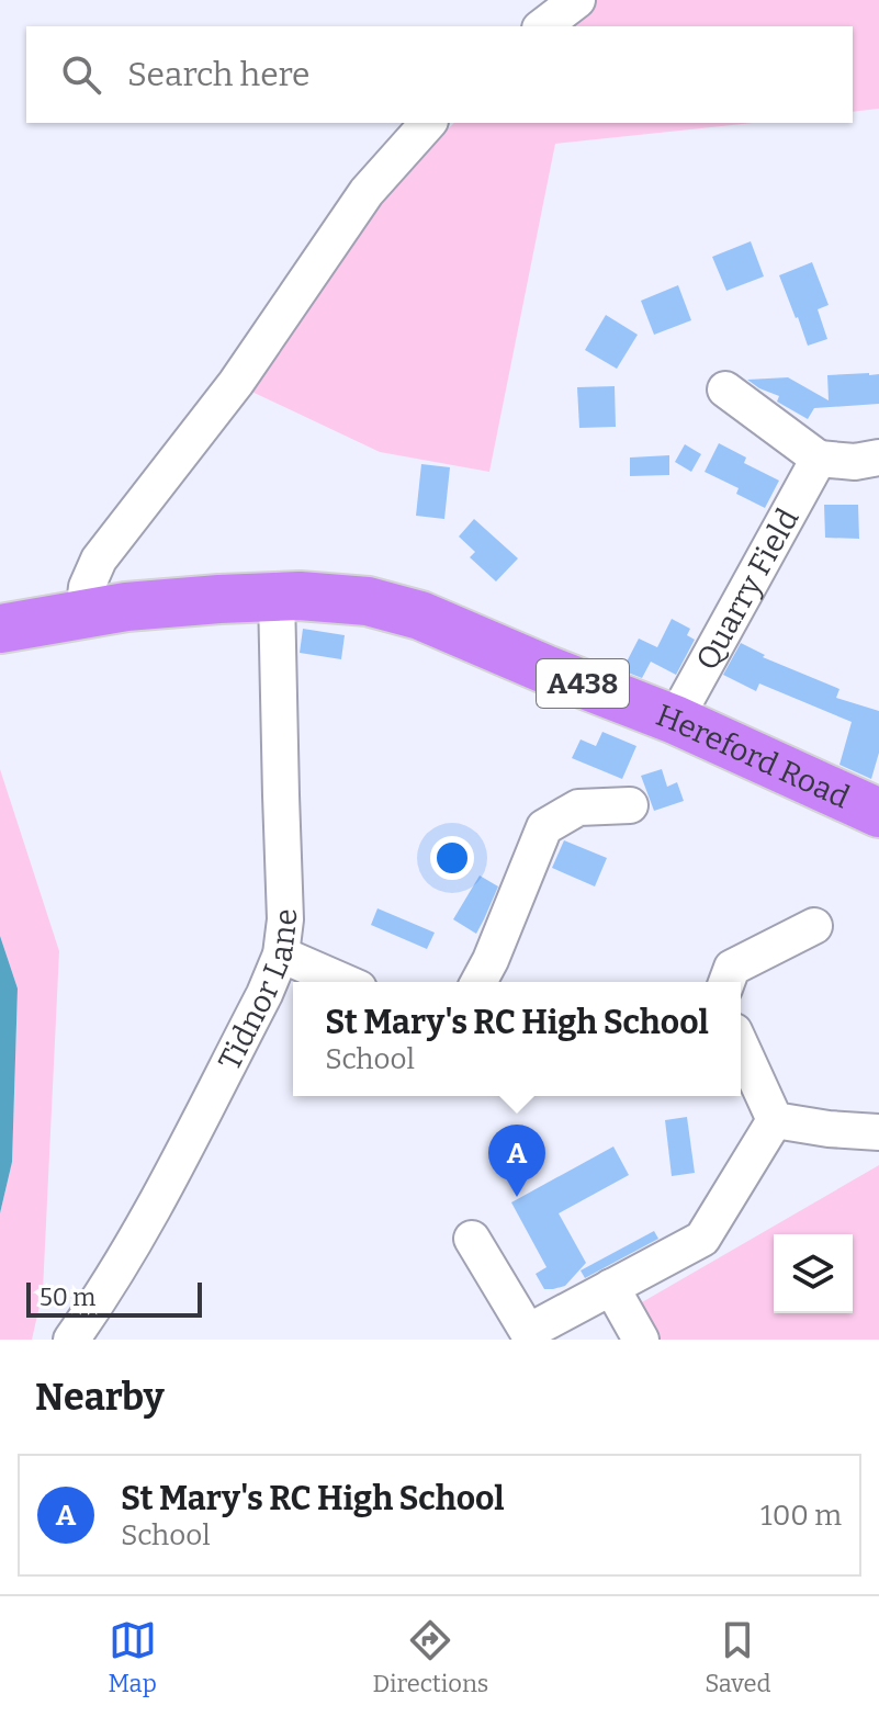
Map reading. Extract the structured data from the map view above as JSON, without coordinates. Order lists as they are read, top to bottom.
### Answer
{
  "streets": {
    "highway": ["A438", "Hereford Road"],
    "street": ["Quarry Field", "Tidnor Lane"]
  },
  "crossings": [
    ["Quarry Field", "Hereford Road"],
    ["A438", "Hereford Road"],
    ["A438", "Tidnor Lane"],
    ["Hereford Road", "Tidnor Lane"]
  ],
  "scale_bar": "50 m",
  "page": {
    "search": "Search here",
    "popup": ["St Mary's RC High School", "School"],
    "pins": "A",
    "scale": "50 m",
    "heading": "Nearby",
    "list": [
      {
        "mark": "A",
        "name": "St Mary's RC High School",
        "note": "School",
        "value": "100 m"
      }
    ],
    "nav": ["Map", "Directions", "Saved"]
  }
}
